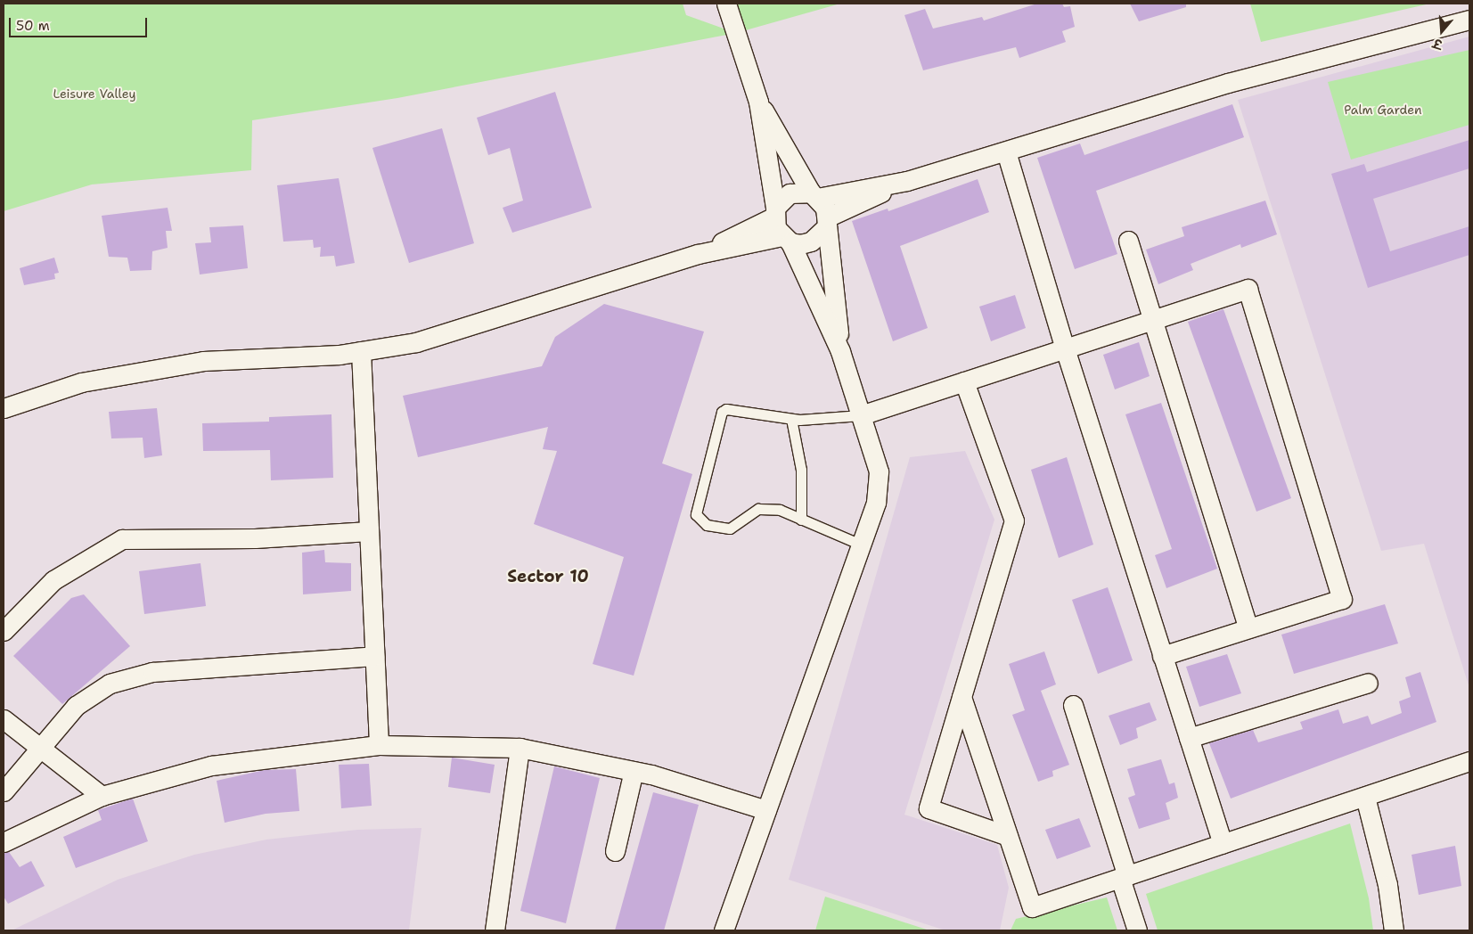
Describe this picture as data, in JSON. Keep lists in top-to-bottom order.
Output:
{
  "districts": ["Sector 10"],
  "parks": ["Leisure Valley", "Palm Garden"],
  "scale_bar": "50 m",
  "north": "bottom"
}
